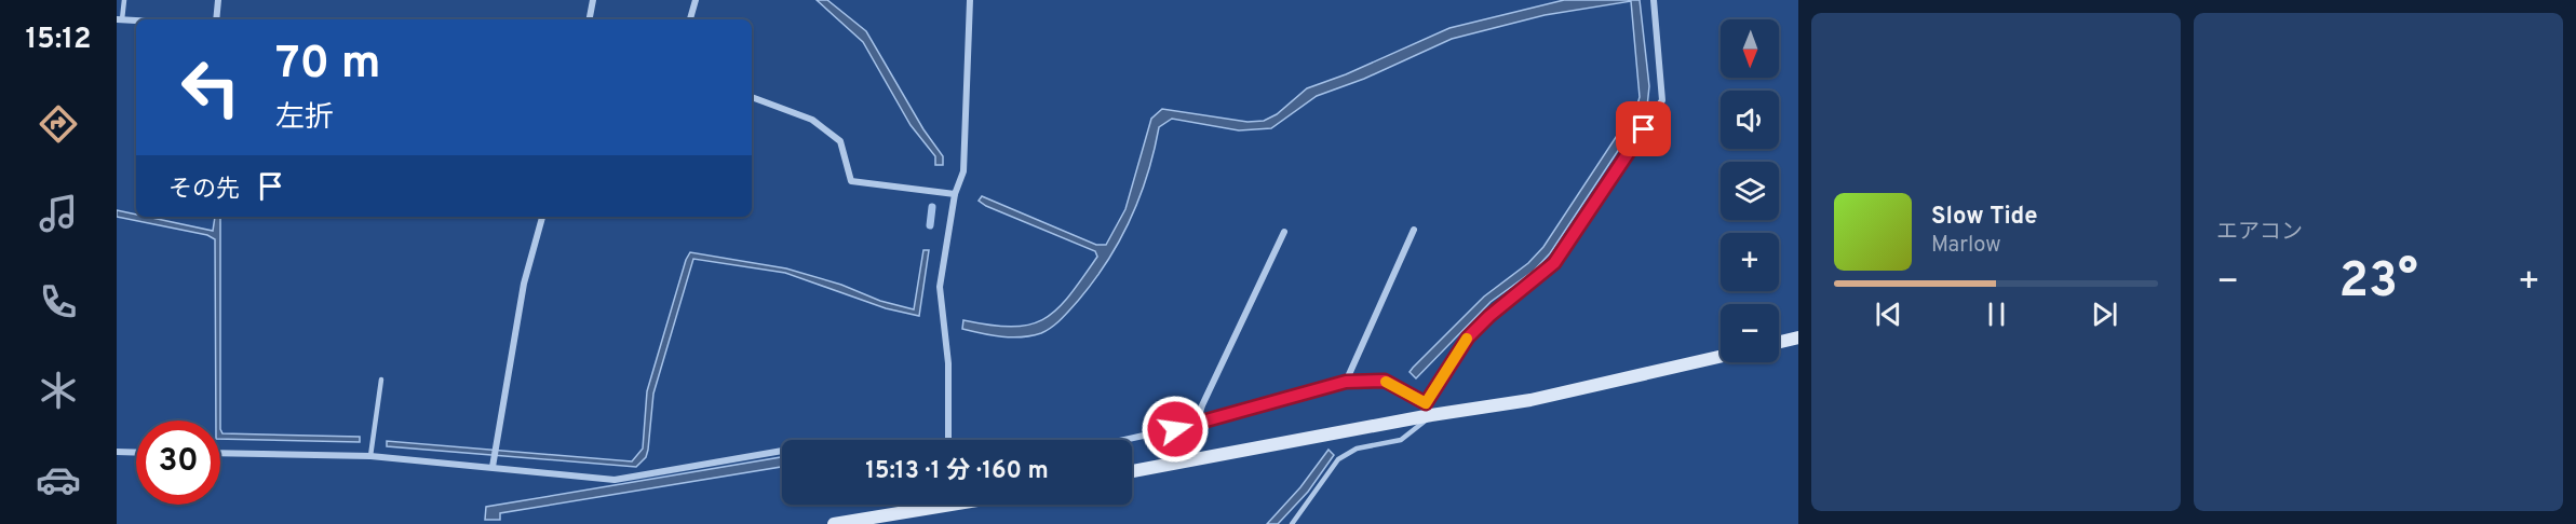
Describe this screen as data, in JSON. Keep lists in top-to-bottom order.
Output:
{
  "north": "bottom",
  "page": {
    "tabs": "15:12",
    "tile": "エアコン",
    "map_buttons": ["+", "−"],
    "turn": ["70 m", "左折"],
    "then": "その先",
    "song": ["Slow Tide", "Marlow"],
    "heat": ["−", "23°", "+"],
    "limit": "30",
    "trip": "15:13 · 1 分 · 160 m"
  }
}
